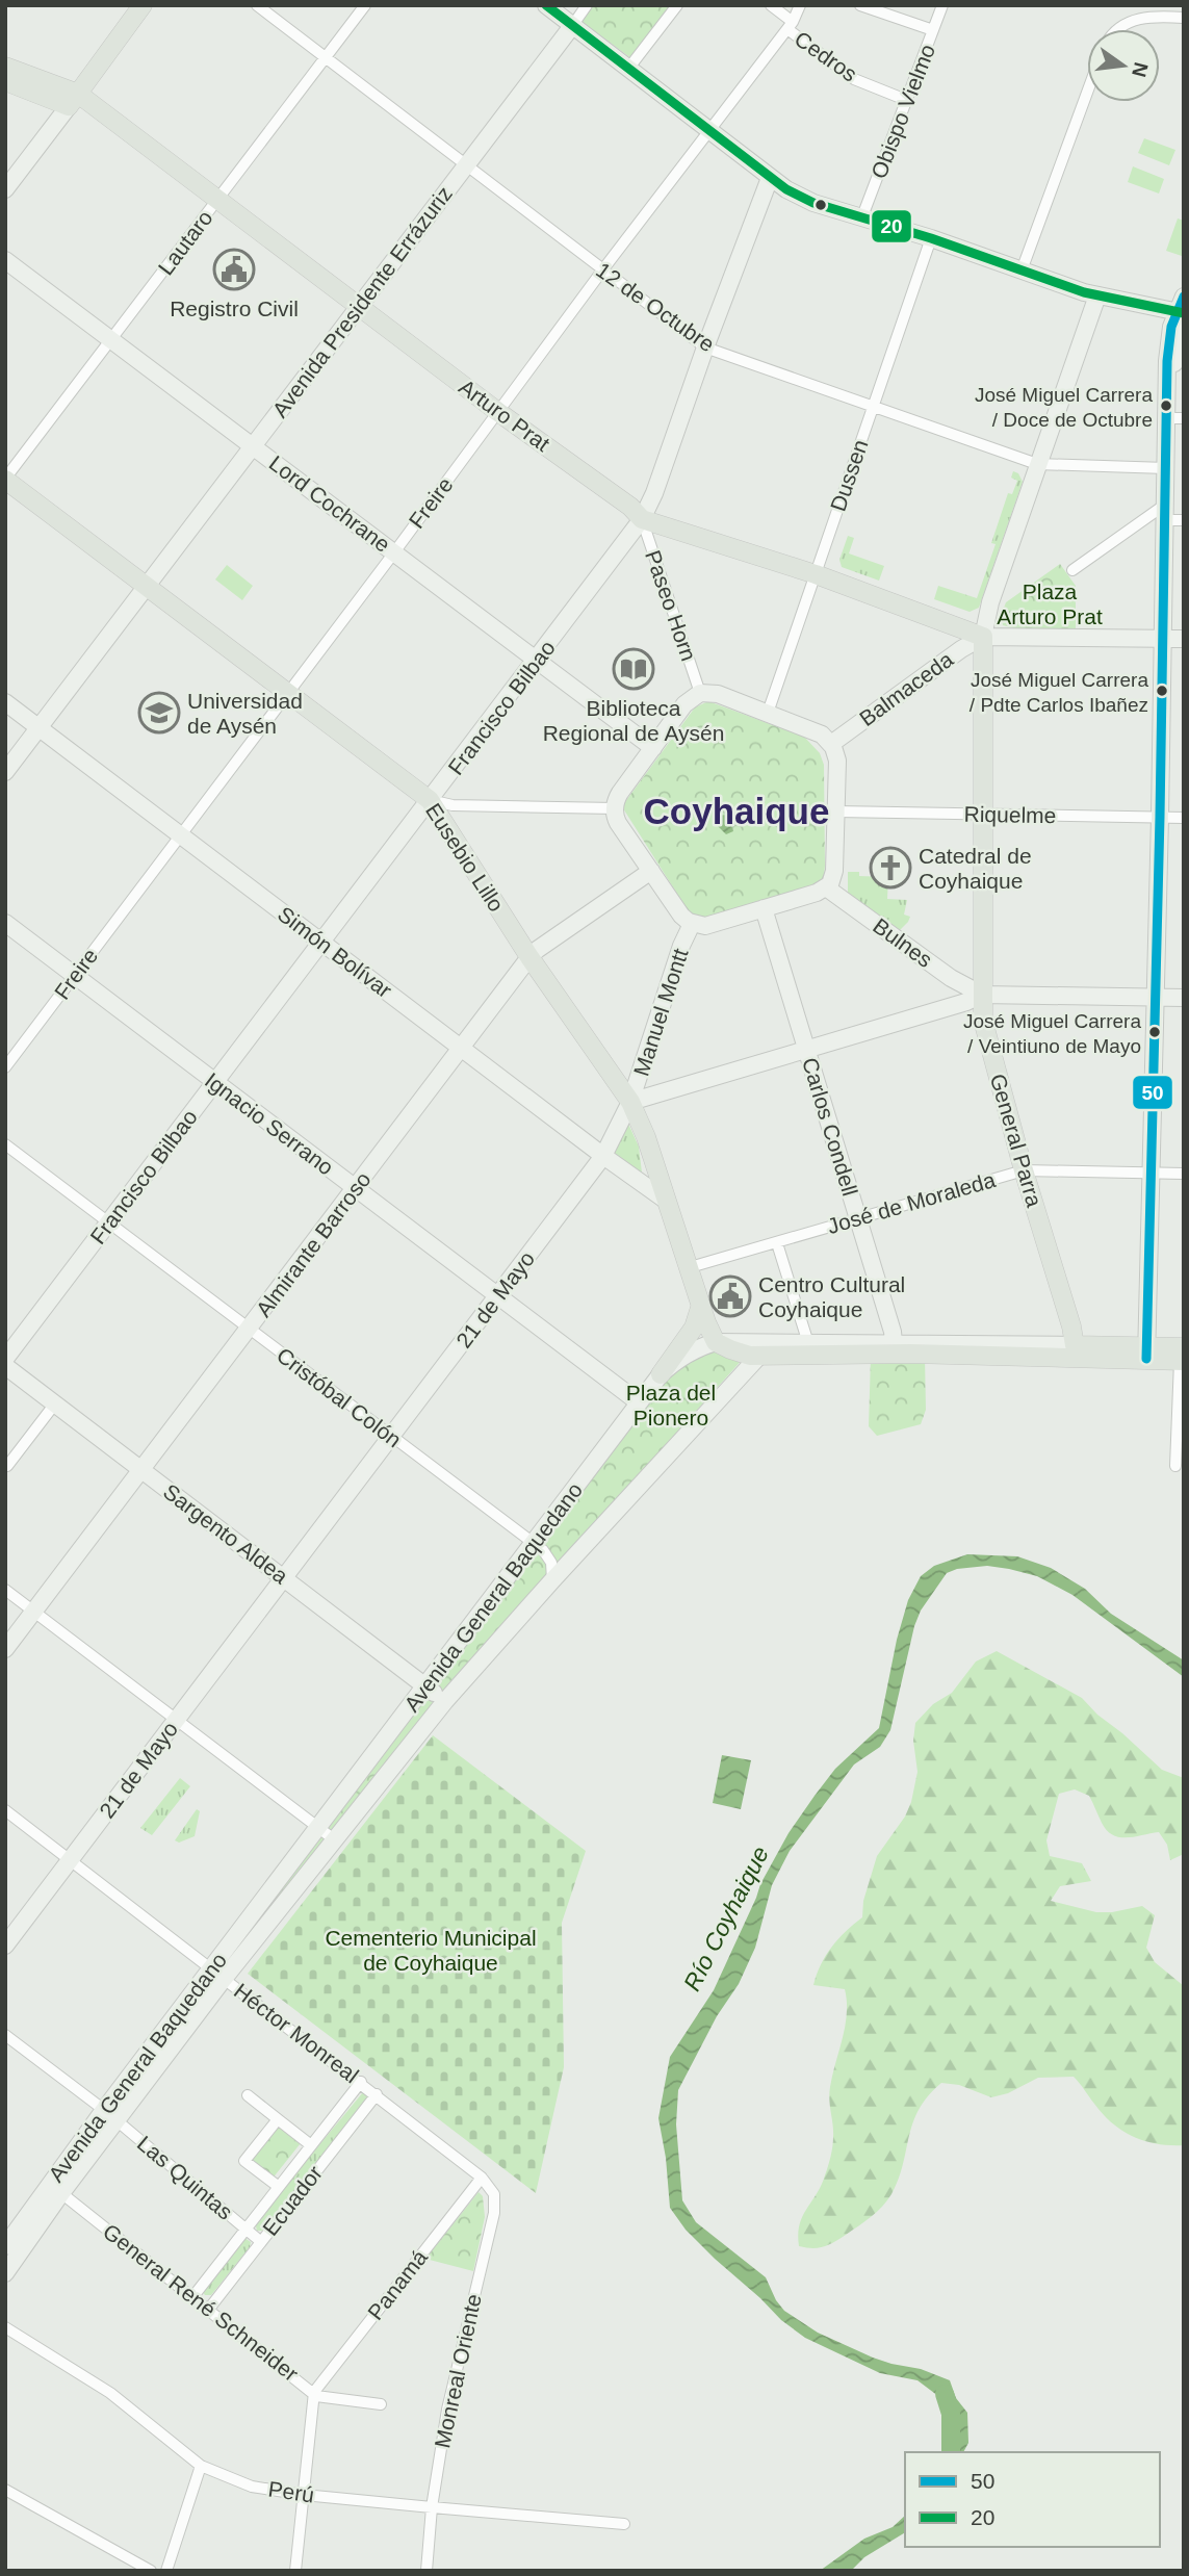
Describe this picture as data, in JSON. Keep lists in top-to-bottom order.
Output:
{
  "streets": {
    "main road": [
      "Arturo Prat",
      "Eusebio Lillo",
      "General Parra",
      "Avenida General Baquedano"
    ],
    "street": [
      "Cedros",
      "Obispo Vielmo",
      "Lautaro",
      "Avenida Presidente Errázuriz",
      "12 de Octubre",
      "Dussen",
      "Freire",
      "Lord Cochrane",
      "Paseo Horn",
      "Balmaceda",
      "Francisco Bilbao",
      "Riquelme",
      "Bulnes",
      "Simón Bolívar",
      "Manuel Montt",
      "Ignacio Serrano",
      "Carlos Condell",
      "José de Moraleda",
      "Almirante Barroso",
      "21 de Mayo",
      "Cristóbal Colón",
      "Sargento Aldea",
      "Héctor Monreal",
      "Las Quintas",
      "Ecuador",
      "Panamá",
      "General René Schneider",
      "Monreal Oriente",
      "Perú"
    ]
  },
  "crossings": [
    ["Cedros", "Obispo Vielmo"],
    ["Cedros", "Freire"],
    ["Lautaro", "12 de Octubre"],
    ["Lautaro", "Arturo Prat"],
    ["Lautaro", "Lord Cochrane"],
    ["Lautaro", "Eusebio Lillo"],
    ["Avenida Presidente Errázuriz", "12 de Octubre"],
    ["Avenida Presidente Errázuriz", "Arturo Prat"],
    ["Avenida Presidente Errázuriz", "Lord Cochrane"],
    ["Avenida Presidente Errázuriz", "Eusebio Lillo"],
    ["Avenida Presidente Errázuriz", "Simón Bolívar"],
    ["12 de Octubre", "Dussen"],
    ["12 de Octubre", "Freire"],
    ["12 de Octubre", "Francisco Bilbao"],
    ["12 de Octubre", "General Parra"],
    ["Arturo Prat", "Dussen"],
    ["Arturo Prat", "Freire"],
    ["Arturo Prat", "Paseo Horn"],
    ["Arturo Prat", "Balmaceda"],
    ["Arturo Prat", "Francisco Bilbao"],
    ["Arturo Prat", "General Parra"],
    ["Dussen", "Lord Cochrane"],
    ["Dussen", "Paseo Horn"],
    ["Dussen", "Balmaceda"],
    ["Dussen", "Riquelme"],
    ["Dussen", "Bulnes"],
    ["Dussen", "Manuel Montt"],
    ["Dussen", "Carlos Condell"],
    ["Dussen", "Almirante Barroso"],
    ["Freire", "Lord Cochrane"],
    ["Freire", "Eusebio Lillo"],
    ["Freire", "Simón Bolívar"],
    ["Freire", "Ignacio Serrano"],
    ["Lord Cochrane", "Paseo Horn"],
    ["Lord Cochrane", "Balmaceda"],
    ["Lord Cochrane", "Francisco Bilbao"],
    ["Lord Cochrane", "Riquelme"],
    ["Lord Cochrane", "Bulnes"],
    ["Lord Cochrane", "Manuel Montt"],
    ["Lord Cochrane", "Carlos Condell"],
    ["Lord Cochrane", "Almirante Barroso"],
    ["Paseo Horn", "Balmaceda"],
    ["Paseo Horn", "Francisco Bilbao"],
    ["Paseo Horn", "Riquelme"],
    ["Paseo Horn", "Bulnes"],
    ["Paseo Horn", "Manuel Montt"],
    ["Paseo Horn", "Carlos Condell"],
    ["Paseo Horn", "Almirante Barroso"],
    ["Balmaceda", "Riquelme"],
    ["Balmaceda", "Bulnes"],
    ["Balmaceda", "Manuel Montt"],
    ["Balmaceda", "Carlos Condell"],
    ["Balmaceda", "General Parra"],
    ["Balmaceda", "Almirante Barroso"],
    ["Francisco Bilbao", "Eusebio Lillo"],
    ["Francisco Bilbao", "Simón Bolívar"],
    ["Francisco Bilbao", "Ignacio Serrano"],
    ["Francisco Bilbao", "Cristóbal Colón"],
    ["Riquelme", "Bulnes"],
    ["Riquelme", "Manuel Montt"],
    ["Riquelme", "Carlos Condell"],
    ["Riquelme", "General Parra"],
    ["Riquelme", "Almirante Barroso"],
    ["Eusebio Lillo", "Simón Bolívar"],
    ["Eusebio Lillo", "Manuel Montt"],
    ["Eusebio Lillo", "José de Moraleda"],
    ["Eusebio Lillo", "Almirante Barroso"],
    ["Eusebio Lillo", "21 de Mayo"],
    ["Eusebio Lillo", "Avenida General Baquedano"],
    ["Bulnes", "Manuel Montt"],
    ["Bulnes", "Carlos Condell"],
    ["Bulnes", "General Parra"],
    ["Bulnes", "Almirante Barroso"],
    ["Simón Bolívar", "Almirante Barroso"],
    ["Simón Bolívar", "21 de Mayo"],
    ["Manuel Montt", "Carlos Condell"],
    ["Manuel Montt", "Almirante Barroso"],
    ["Manuel Montt", "21 de Mayo"],
    ["Ignacio Serrano", "Almirante Barroso"],
    ["Ignacio Serrano", "21 de Mayo"],
    ["Ignacio Serrano", "Avenida General Baquedano"],
    ["Carlos Condell", "José de Moraleda"],
    ["Carlos Condell", "Almirante Barroso"],
    ["Carlos Condell", "Avenida General Baquedano"],
    ["General Parra", "José de Moraleda"],
    ["General Parra", "Avenida General Baquedano"],
    ["Almirante Barroso", "Cristóbal Colón"],
    ["Almirante Barroso", "Sargento Aldea"],
    ["21 de Mayo", "Cristóbal Colón"],
    ["21 de Mayo", "Sargento Aldea"],
    ["21 de Mayo", "Héctor Monreal"],
    ["Cristóbal Colón", "Avenida General Baquedano"],
    ["Sargento Aldea", "Avenida General Baquedano"],
    ["Avenida General Baquedano", "Héctor Monreal"],
    ["Avenida General Baquedano", "Las Quintas"],
    ["Avenida General Baquedano", "General René Schneider"],
    ["Héctor Monreal", "Ecuador"],
    ["Héctor Monreal", "Panamá"],
    ["Héctor Monreal", "Monreal Oriente"],
    ["Las Quintas", "Ecuador"],
    ["Ecuador", "General René Schneider"],
    ["Panamá", "General René Schneider"],
    ["Panamá", "Monreal Oriente"],
    ["General René Schneider", "Perú"],
    ["Monreal Oriente", "Perú"]
  ],
  "districts": ["Coyhaique"],
  "water": ["Río Coyhaique"],
  "parks": ["Plaza Arturo Prat", "Plaza del Pionero", "Cementerio Municipal de Coyhaique"],
  "places": {
    "public building": ["Registro Civil", "Centro Cultural Coyhaique"],
    "other": ["José Miguel Carrera / Doce de Octubre", "José Miguel Carrera / Pdte Carlos Ibañez", "José Miguel Carrera / Veintiuno de Mayo"],
    "library": ["Biblioteca Regional de Aysén"],
    "school or university": ["Universidad de Aysén"],
    "church": ["Catedral de Coyhaique"]
  },
  "lines": ["transit line 20", "transit line 50"],
  "legend": ["50", "20"],
  "north": "right"
}
